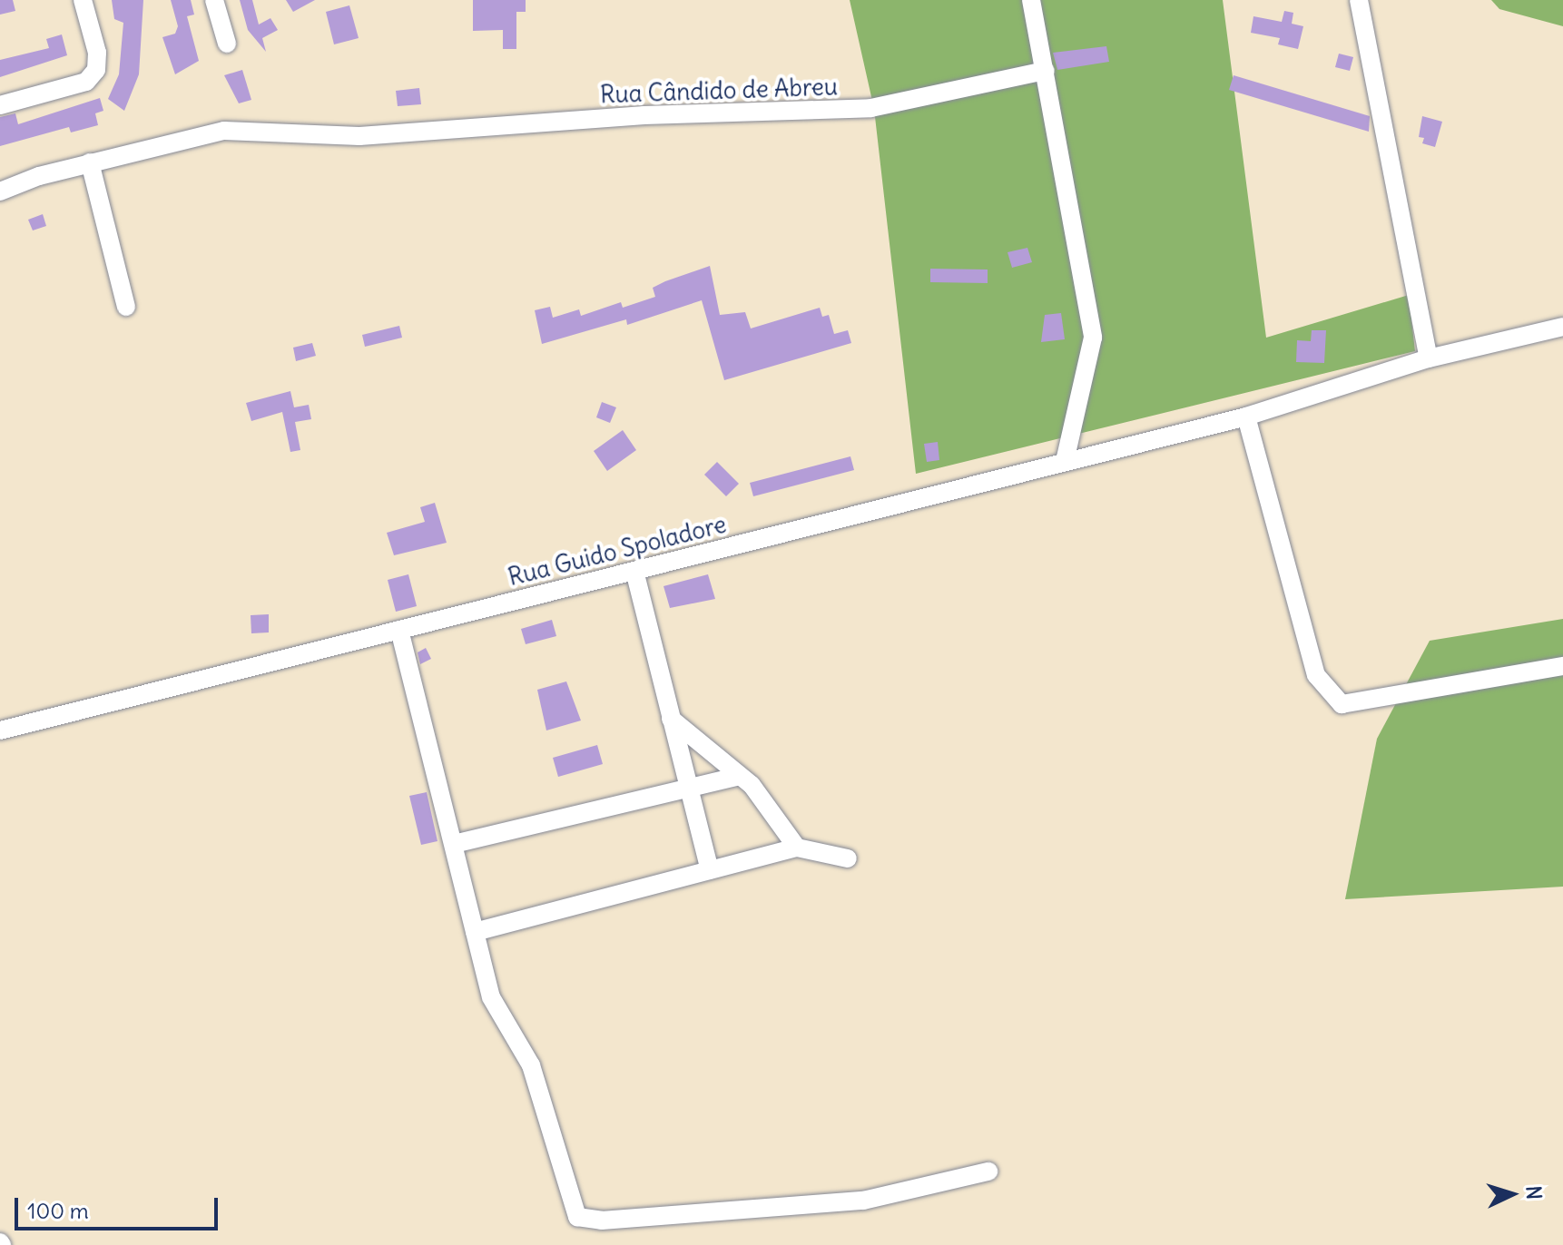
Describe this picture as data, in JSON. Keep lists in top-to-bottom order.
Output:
{
  "streets": {
    "street": ["Rua Cândido de Abreu", "Rua Guido Spoladore"]
  },
  "scale_bar": "100 m",
  "north": "right"
}
